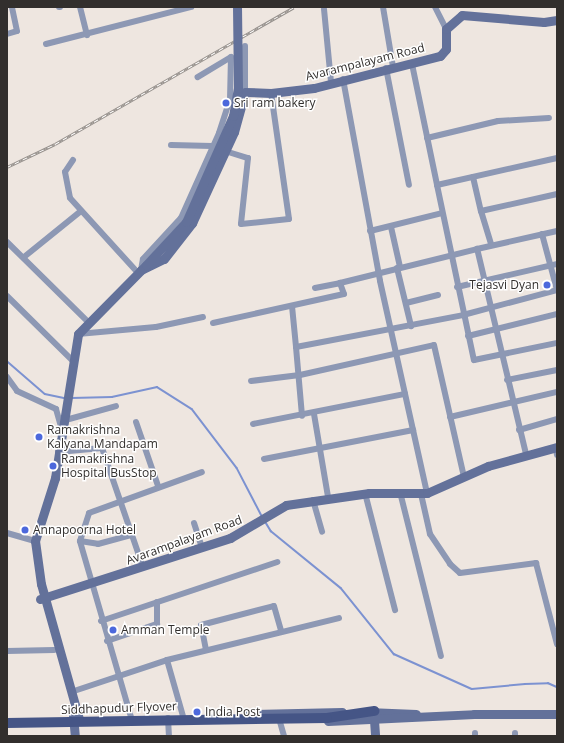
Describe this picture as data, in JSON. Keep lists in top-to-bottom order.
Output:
{
  "streets": {
    "main road": ["Siddhapudur Flyover"],
    "street": ["Avarampalayam Road"]
  },
  "places": [
    "Sri ram bakery",
    "Tejasvi Dyan",
    "Ramakrishna Kalyana Mandapam",
    "Ramakrishna Hospital BusStop",
    "Annapoorna Hotel",
    "Amman Temple",
    "India Post"
  ]
}
